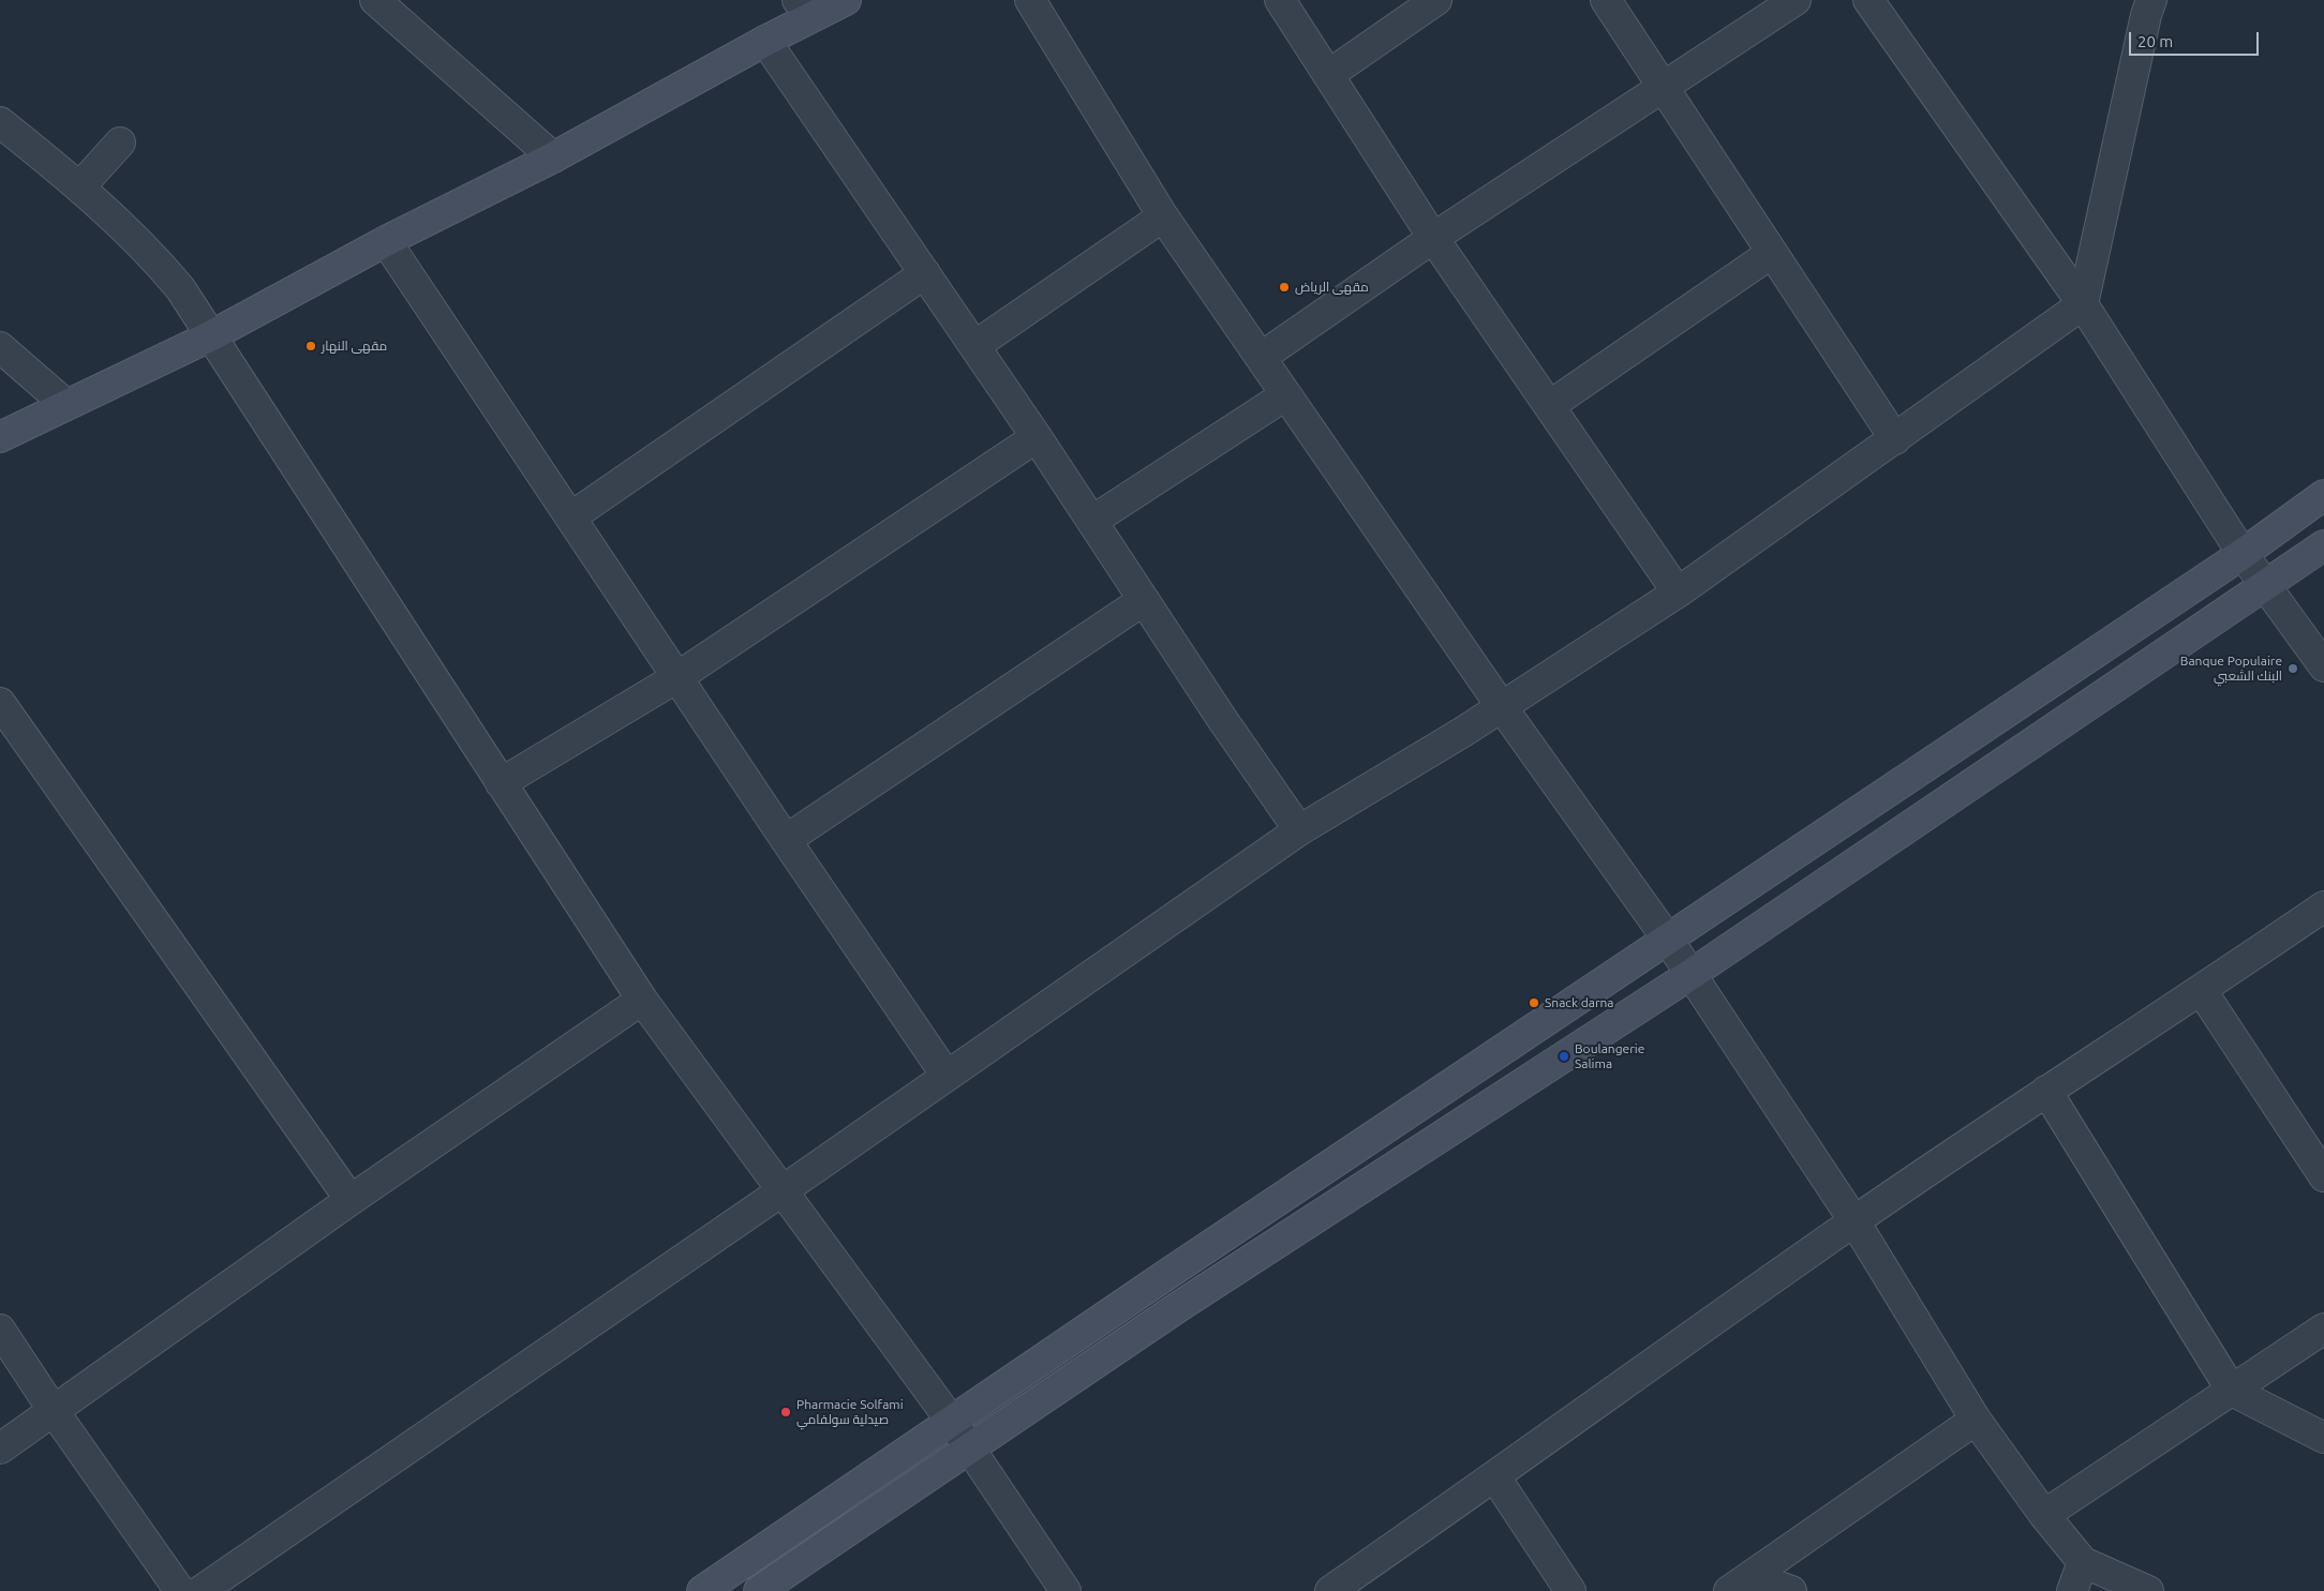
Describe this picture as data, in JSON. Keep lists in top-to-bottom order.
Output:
{
  "places": [
    "مقهى الرياض",
    "مقهى النهار",
    "Banque Populaire البنك الشعبي",
    "Snack darna",
    "Boulangerie Salima",
    "Pharmacie Solfami صيدلية سولفامي"
  ],
  "scale_bar": "20 m"
}
